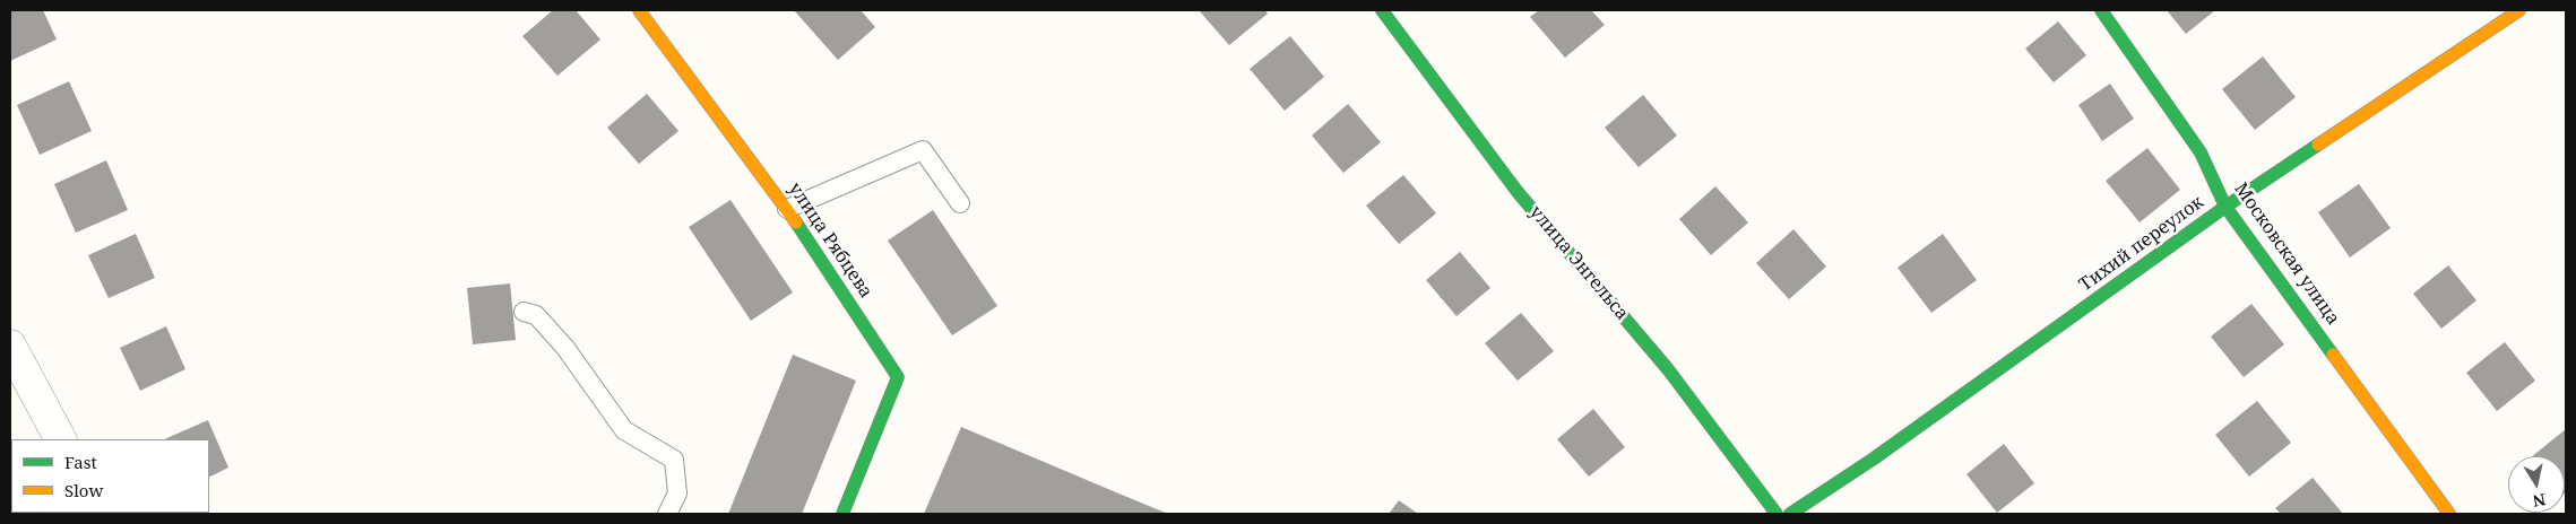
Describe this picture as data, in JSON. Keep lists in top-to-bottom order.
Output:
{
  "streets": {
    "street": [
      "улица Рябцева",
      "Тихий переулок",
      "Московская улица",
      "улица Энгельса"
    ]
  },
  "crossings": [
    ["Тихий переулок", "Московская улица"],
    ["Тихий переулок", "улица Энгельса"]
  ],
  "legend": ["Fast", "Slow"],
  "north": "bottom"
}
